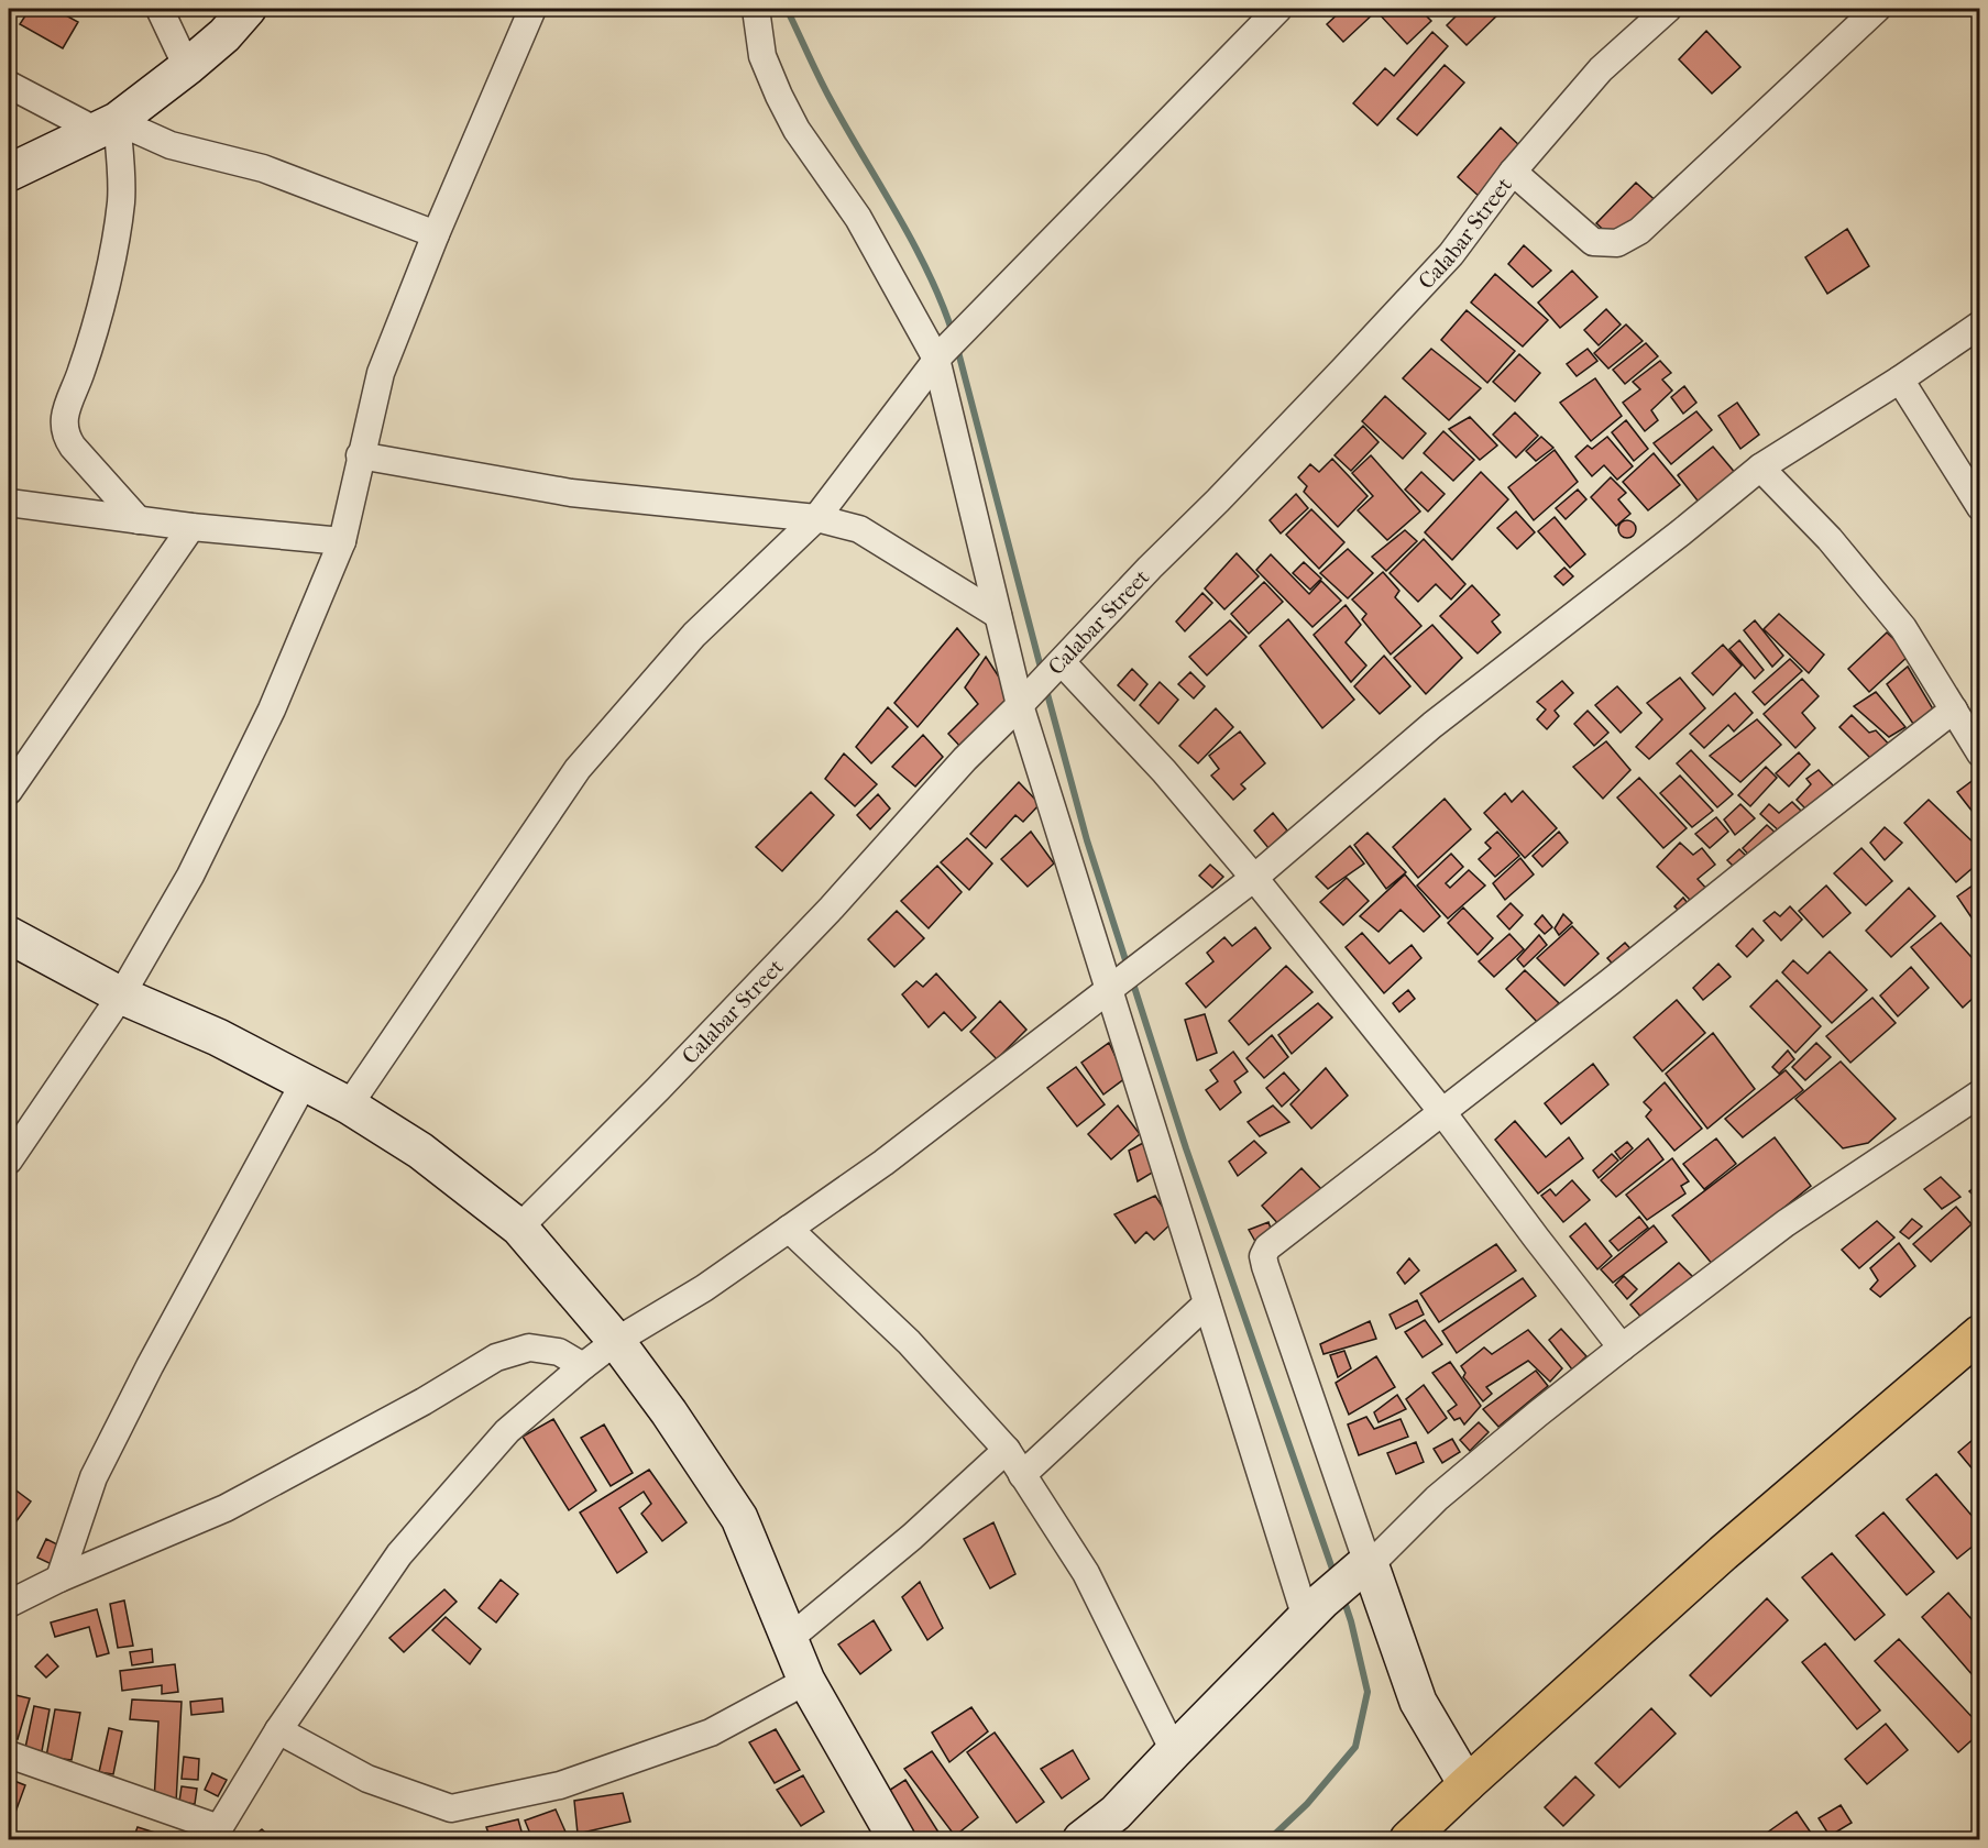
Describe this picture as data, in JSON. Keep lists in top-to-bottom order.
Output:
{
  "streets": {
    "street": ["Calabar Street"]
  }
}
